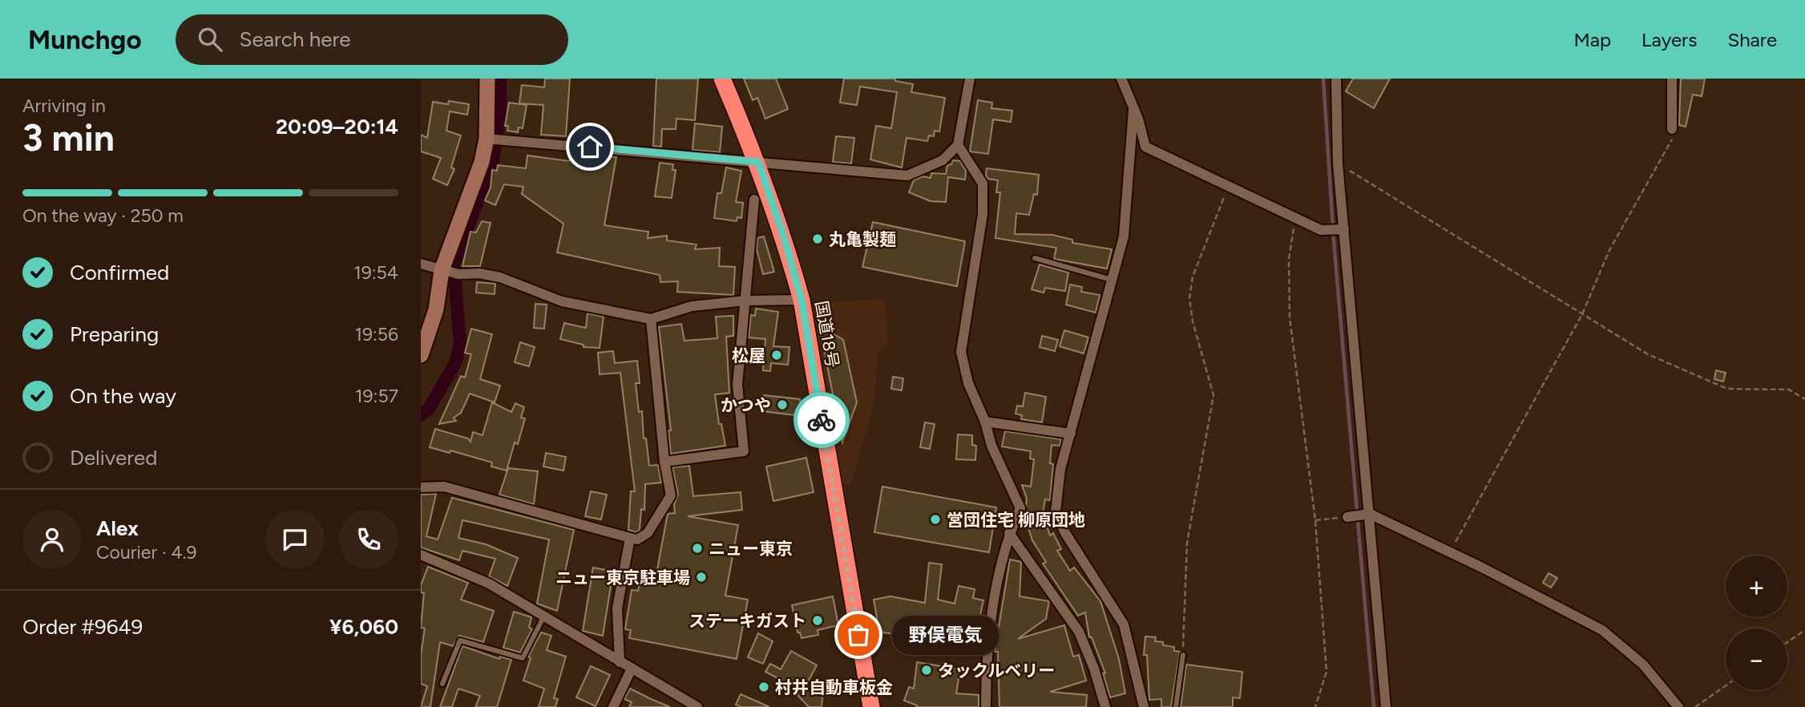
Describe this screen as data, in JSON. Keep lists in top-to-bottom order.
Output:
{
  "streets": {
    "highway": ["国道18号"]
  },
  "places": [
    "丸亀製麺",
    "松屋",
    "かつや",
    "営団住宅 柳原団地",
    "ニュー東京",
    "ニュー東京駐車場",
    "ステーキガスト",
    "野俣電気",
    "タックルベリー",
    "村井自動車板金"
  ],
  "page": {
    "header": "Munchgo",
    "search": "Search here",
    "nav": ["Map", "Layers", "Share"],
    "heading": ["3 min", "Arriving in", "20:09–20:14"],
    "panel": [
      "Alex",
      "Courier · 4.9",
      "Order #9649",
      "¥6,060"
    ],
    "bar": "On the way · 250 m",
    "list": [
      ["Confirmed", "19:54"],
      ["Preparing", "19:56"],
      ["On the way", "19:57"],
      "Delivered"
    ],
    "map_buttons": ["+", "−"],
    "bubble": "野俣電気"
  }
}
